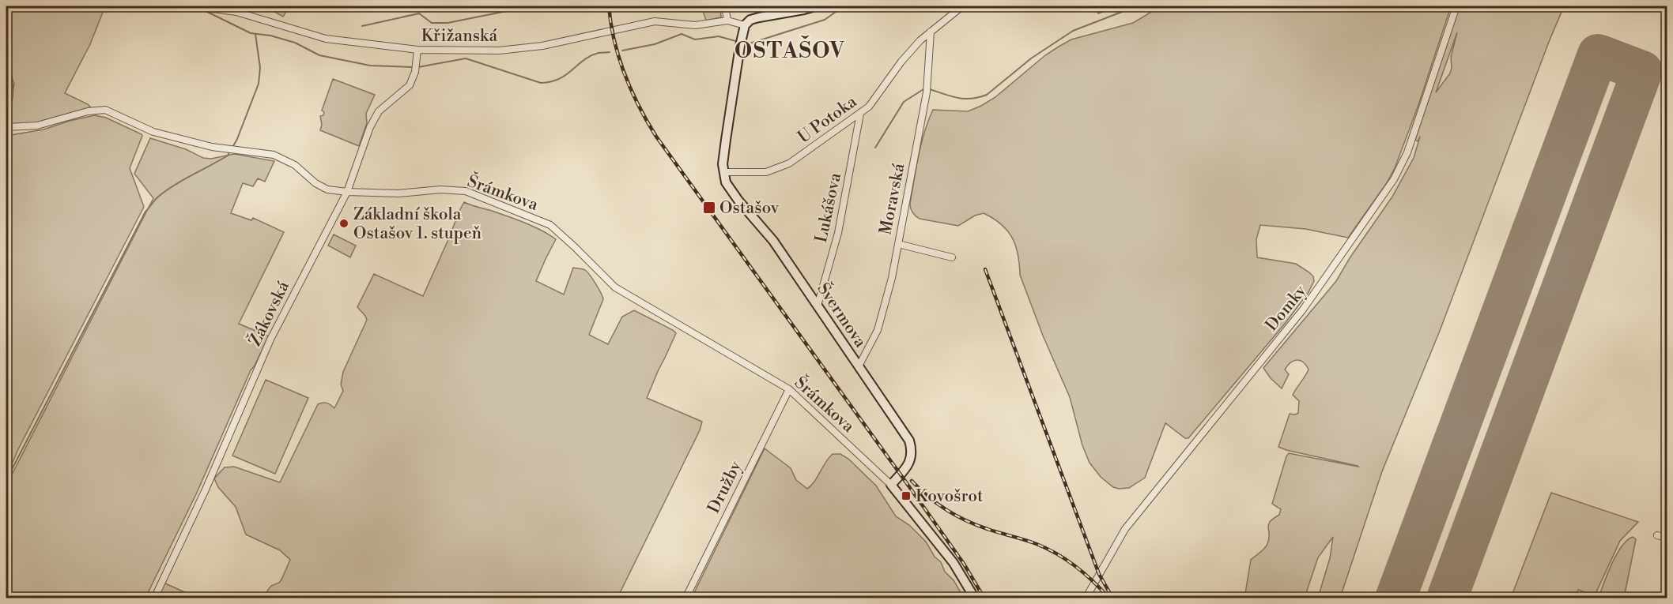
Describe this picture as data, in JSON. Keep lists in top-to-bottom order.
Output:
{
  "streets": {
    "street": [
      "Křižanská",
      "U Potoka",
      "Šrámkova",
      "Moravská",
      "Lukášova",
      "Domky",
      "Žákovská",
      "Švermova",
      "Družby"
    ]
  },
  "crossings": [
    ["Křižanská", "Žákovská"],
    ["Křižanská", "Švermova"],
    ["U Potoka", "Moravská"],
    ["U Potoka", "Lukášova"],
    ["U Potoka", "Švermova"],
    ["Šrámkova", "Žákovská"],
    ["Šrámkova", "Švermova"],
    ["Šrámkova", "Družby"],
    ["Moravská", "Švermova"],
    ["Lukášova", "Švermova"]
  ],
  "districts": ["OSTAŠOV"],
  "places": {
    "transit": ["Ostašov", "Kovošrot"],
    "other": ["Základní škola Ostašov 1. stupeň"]
  }
}
